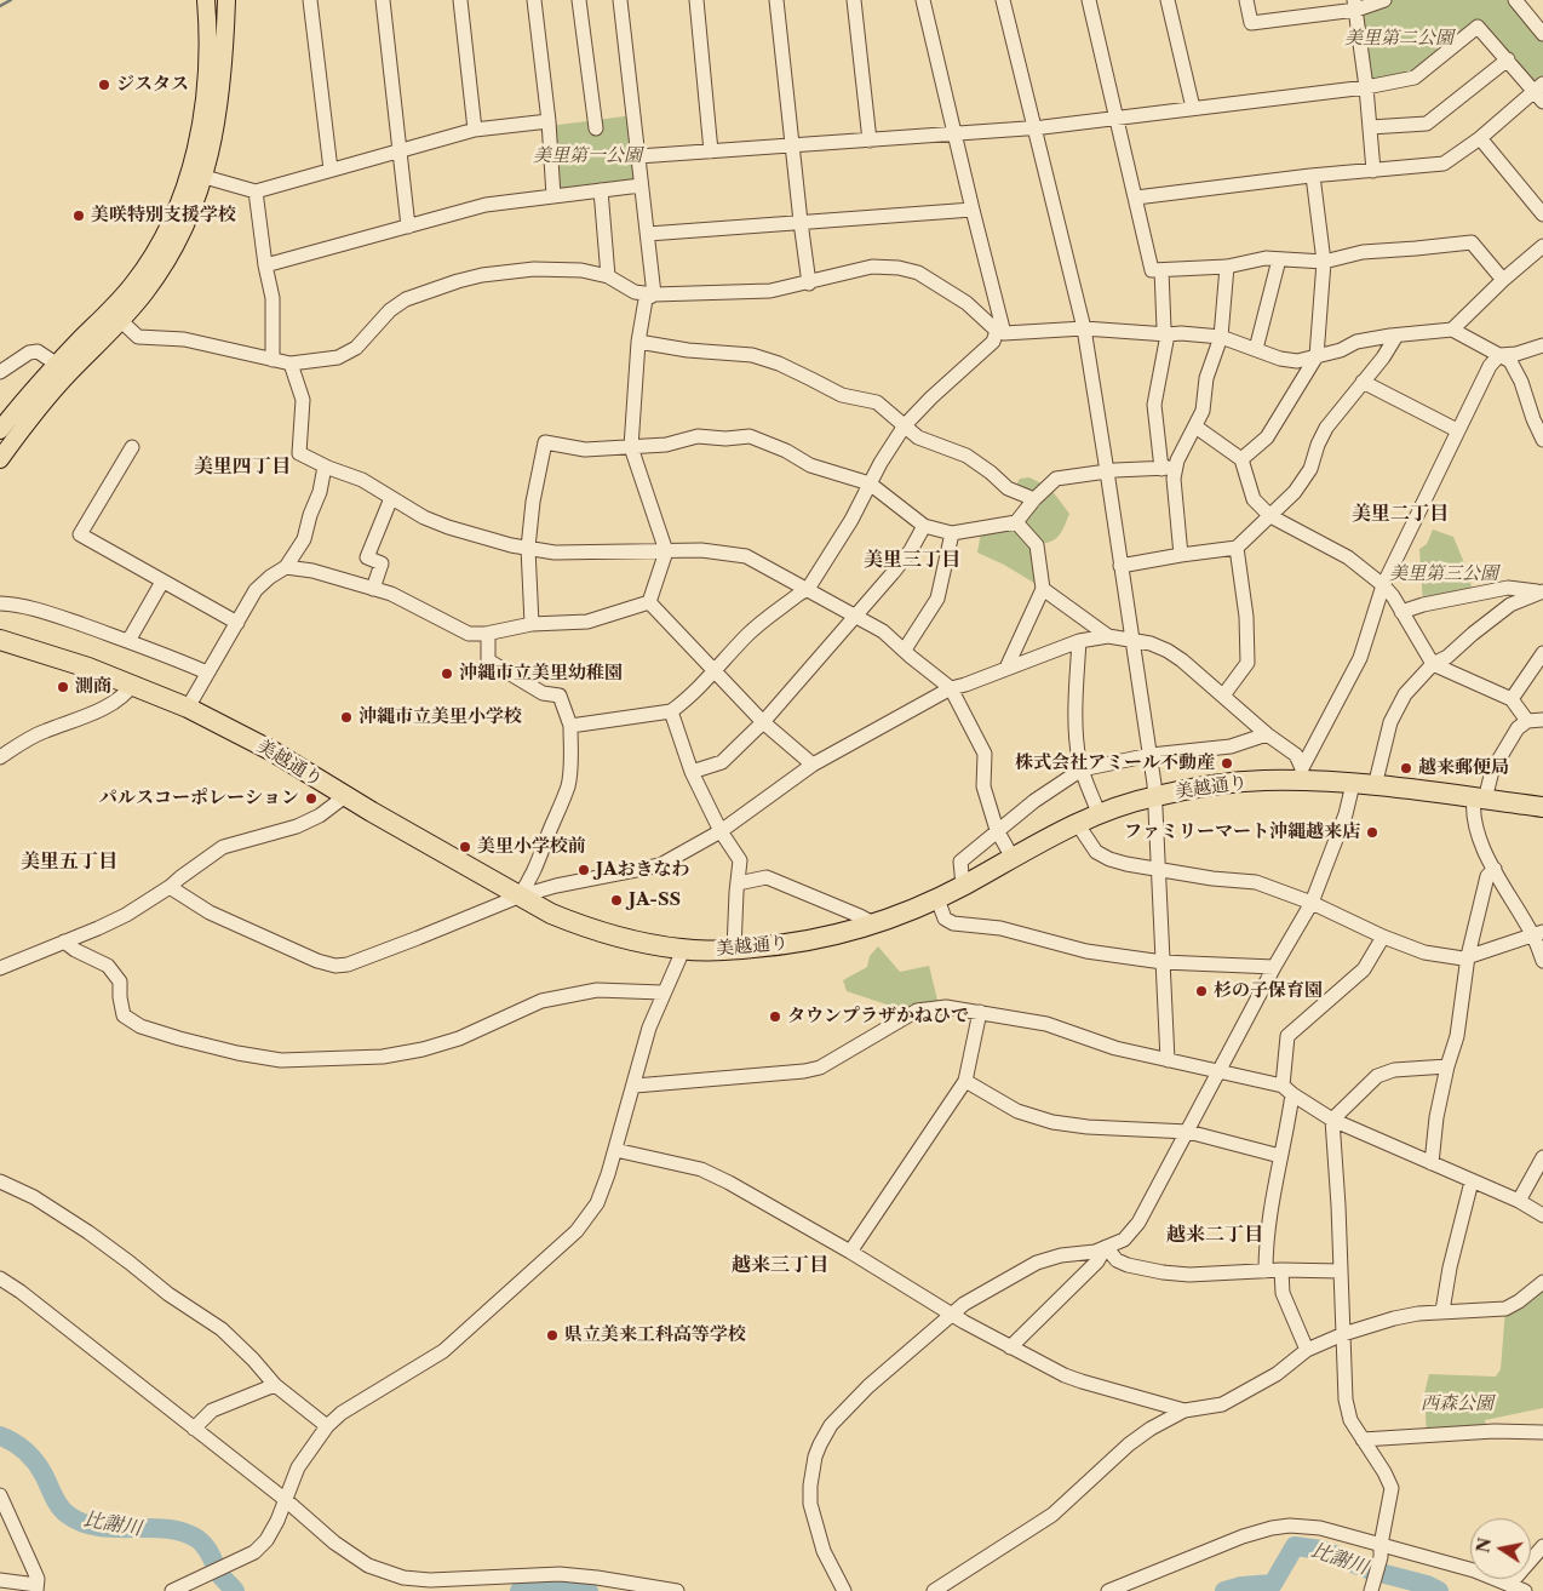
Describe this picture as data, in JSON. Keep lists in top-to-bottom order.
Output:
{
  "streets": {
    "highway": ["美越通り"]
  },
  "districts": [
    "美里四丁目",
    "美里二丁目",
    "美里三丁目",
    "美里五丁目",
    "越来二丁目",
    "越来三丁目"
  ],
  "water": ["比謝川"],
  "parks": [
    "美里第二公園",
    "美里第一公園",
    "美里第三公園",
    "西森公園"
  ],
  "places": [
    "ジスタス",
    "美咲特別支援学校",
    "沖縄市立美里幼稚園",
    "測商",
    "沖縄市立美里小学校",
    "株式会社アミール不動産",
    "越来郵便局",
    "パルスコーポレーション",
    "ファミリーマート沖縄越来店",
    "美里小学校前",
    "JAおきなわ",
    "JA-SS",
    "杉の子保育園",
    "タウンプラザかねひで",
    "県立美来工科高等学校"
  ],
  "north": "left"
}
